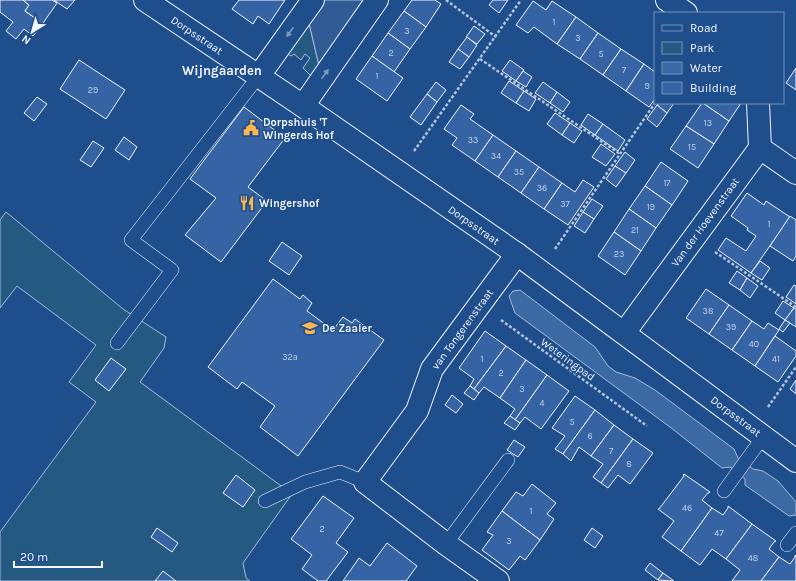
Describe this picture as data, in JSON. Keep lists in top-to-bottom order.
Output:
{
  "streets": {
    "street": ["Dorpsstraat", "Van der Hoevenstraat", "van Tongerenstraat"],
    "path": ["Weteringpad"]
  },
  "crossings": [
    ["Dorpsstraat", "Van der Hoevenstraat"],
    ["Dorpsstraat", "van Tongerenstraat"],
    ["van Tongerenstraat", "Weteringpad"]
  ],
  "districts": ["Wijngaarden"],
  "places": {
    "public building": ["Dorpshuis 'T Wingerds Hof"],
    "restaurant": ["Wingershof"],
    "school or university": ["De Zaaier"]
  },
  "house_numbers": [
    "1",
    "3",
    "3",
    "2",
    "5",
    "7",
    "1",
    "9",
    "29",
    "13",
    "33",
    "15",
    "34",
    "35",
    "17",
    "36",
    "37",
    "19",
    "1",
    "21",
    "23",
    "38",
    "39",
    "40",
    "32a",
    "1",
    "41",
    "2",
    "3",
    "4",
    "5",
    "6",
    "7",
    "8",
    "46",
    "1",
    "2",
    "47",
    "3",
    "48"
  ],
  "legend": [
    "Road",
    "Park",
    "Water",
    "Building"
  ],
  "scale_bar": "20 m",
  "north": "bottom left"
}
